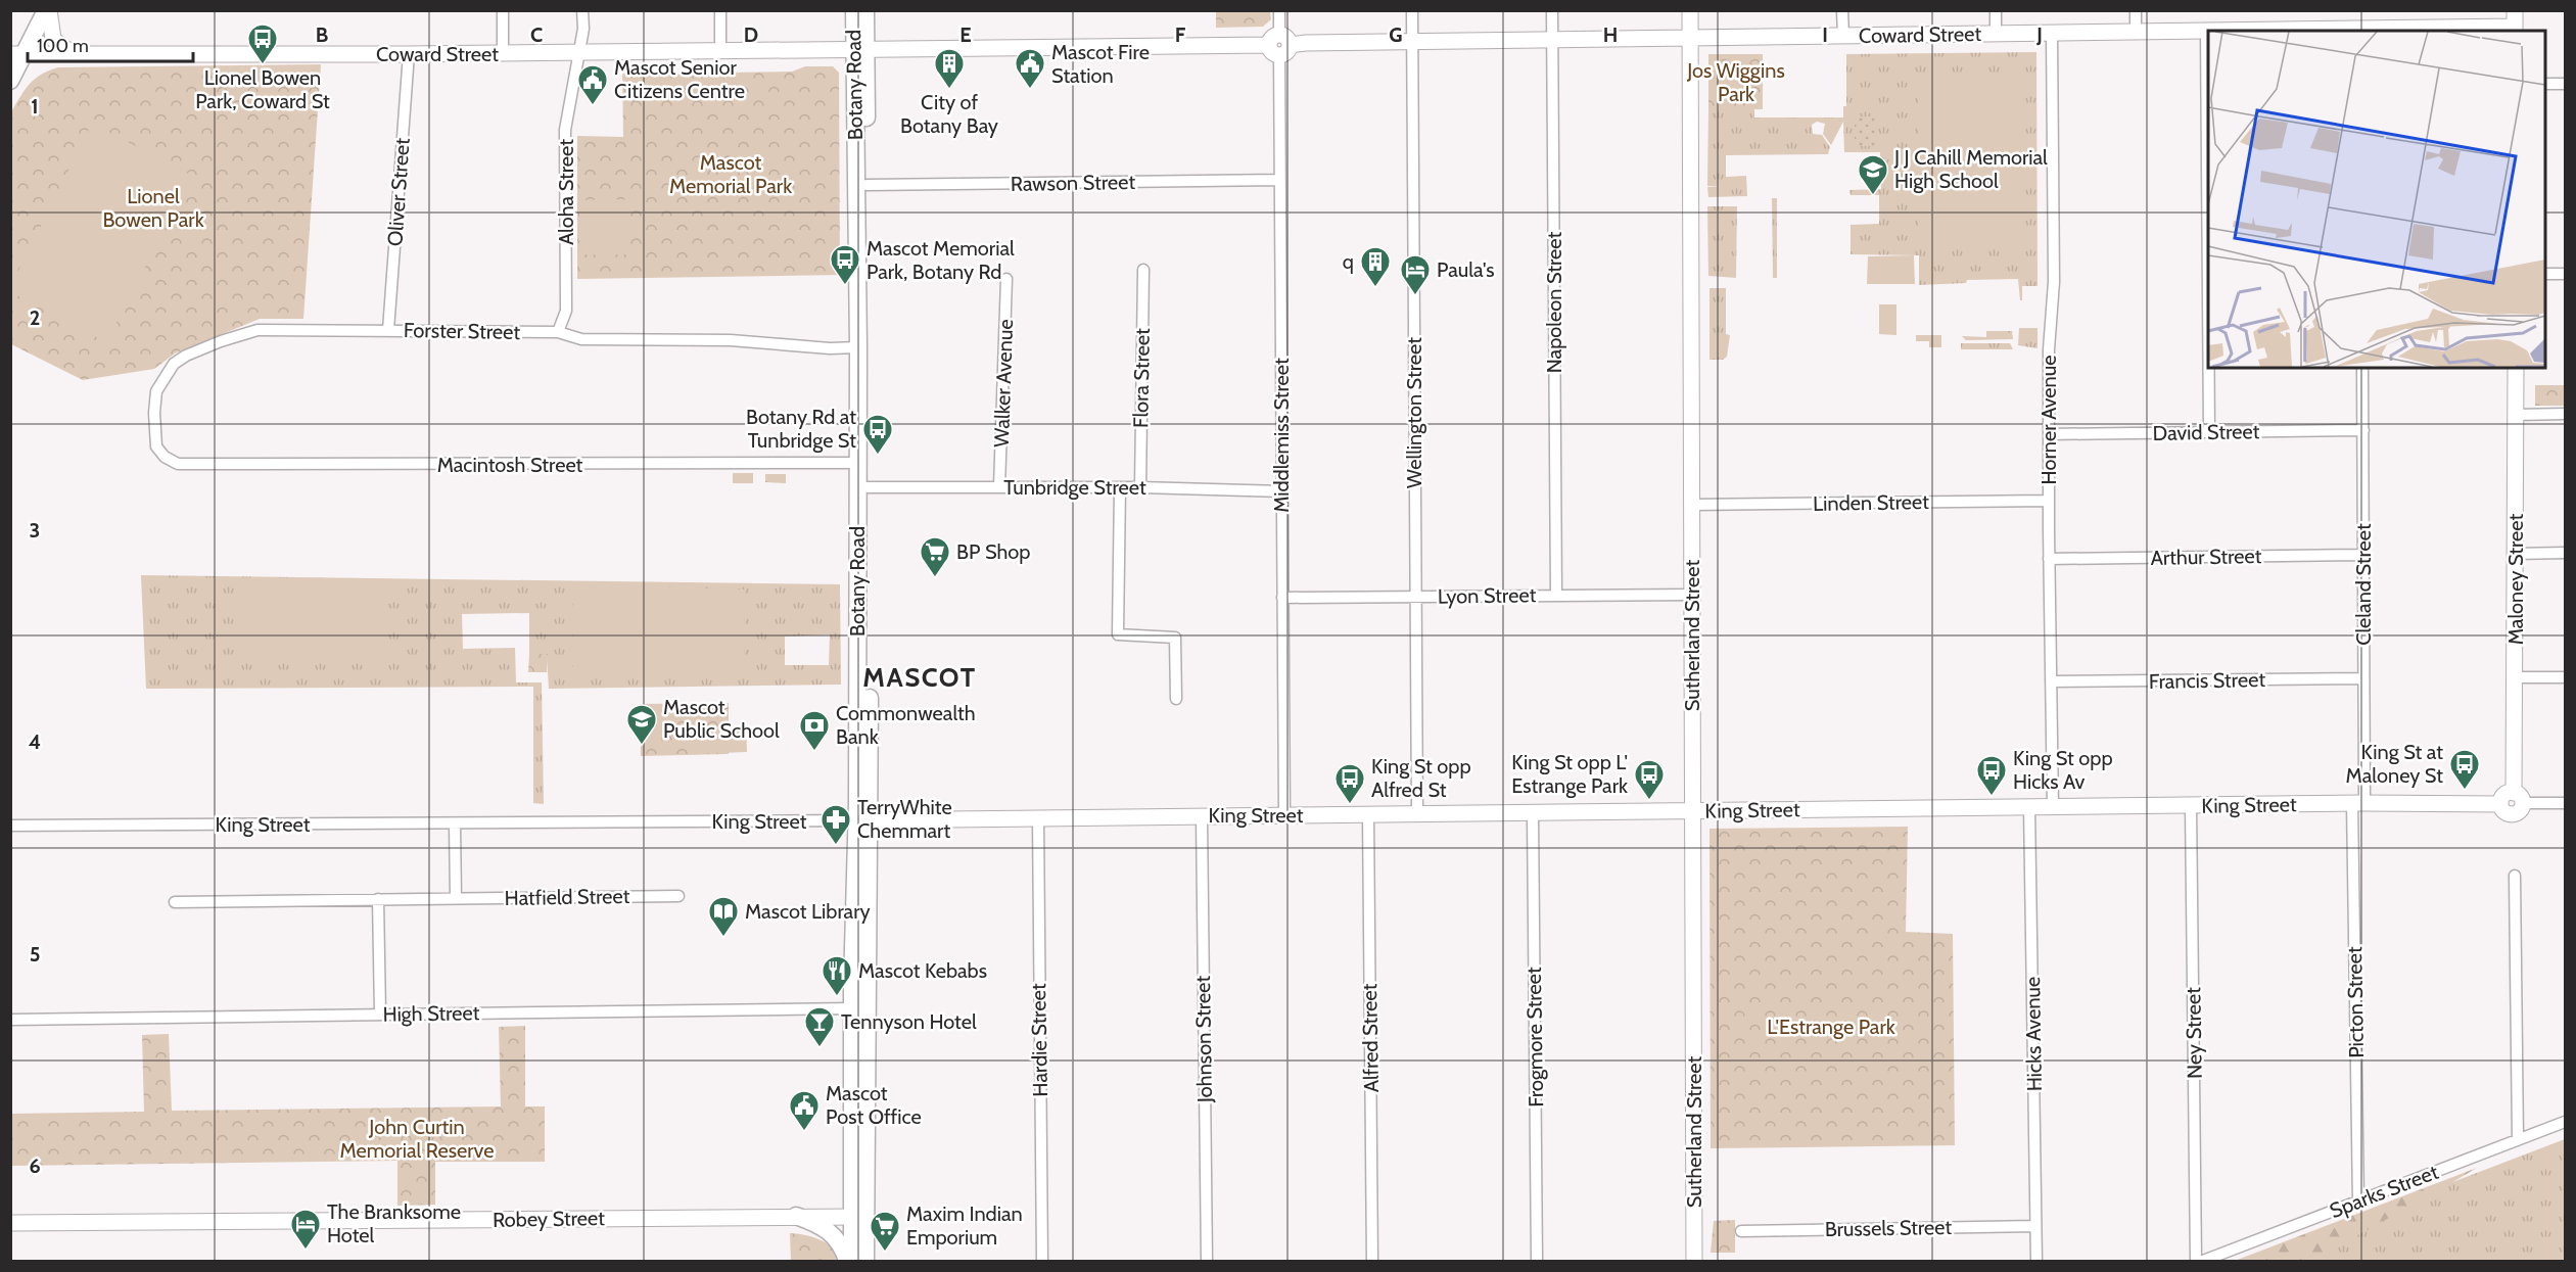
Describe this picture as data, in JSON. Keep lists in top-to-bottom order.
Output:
{
  "streets": {
    "main road": ["Botany Road"],
    "street": [
      "Coward Street",
      "Rawson Street",
      "Oliver Street",
      "Aloha Street",
      "Napoleon Street",
      "Forster Street",
      "Flora Street",
      "Walker Avenue",
      "Wellington Street",
      "Horner Avenue",
      "David Street",
      "Middlemiss Street",
      "Macintosh Street",
      "Tunbridge Street",
      "Linden Street",
      "Arthur Street",
      "Maloney Street",
      "Cleland Street",
      "Lyon Street",
      "Sutherland Street",
      "Francis Street",
      "King Street",
      "Hatfield Street",
      "Picton Street",
      "High Street",
      "Ney Street",
      "Hicks Avenue",
      "Frogmore Street",
      "Alfred Street",
      "Johnson Street",
      "Hardie Street",
      "Sparks Street",
      "Robey Street",
      "Brussels Street"
    ]
  },
  "crossings": [
    ["Coward Street", "Botany Road"],
    ["Coward Street", "Oliver Street"],
    ["Coward Street", "Aloha Street"],
    ["Coward Street", "Napoleon Street"],
    ["Coward Street", "Wellington Street"],
    ["Coward Street", "Horner Avenue"],
    ["Coward Street", "Middlemiss Street"],
    ["Coward Street", "Sutherland Street"],
    ["Botany Road", "Rawson Street"],
    ["Botany Road", "Forster Street"],
    ["Botany Road", "Macintosh Street"],
    ["Botany Road", "Tunbridge Street"],
    ["Botany Road", "King Street"],
    ["Botany Road", "High Street"],
    ["Botany Road", "Robey Street"],
    ["Rawson Street", "Middlemiss Street"],
    ["Oliver Street", "Forster Street"],
    ["Aloha Street", "Forster Street"],
    ["Napoleon Street", "Lyon Street"],
    ["Forster Street", "Macintosh Street"],
    ["Flora Street", "Tunbridge Street"],
    ["Walker Avenue", "Tunbridge Street"],
    ["Wellington Street", "Lyon Street"],
    ["Wellington Street", "King Street"],
    ["Horner Avenue", "David Street"],
    ["Horner Avenue", "Linden Street"],
    ["Horner Avenue", "Arthur Street"],
    ["Horner Avenue", "Francis Street"],
    ["Horner Avenue", "King Street"],
    ["David Street", "Cleland Street"],
    ["Middlemiss Street", "Tunbridge Street"],
    ["Middlemiss Street", "Lyon Street"],
    ["Middlemiss Street", "King Street"],
    ["Linden Street", "Sutherland Street"],
    ["Arthur Street", "Cleland Street"],
    ["Maloney Street", "King Street"],
    ["Cleland Street", "Francis Street"],
    ["Cleland Street", "King Street"],
    ["Cleland Street", "Picton Street"],
    ["Lyon Street", "Sutherland Street"],
    ["Sutherland Street", "King Street"],
    ["King Street", "Picton Street"],
    ["King Street", "Ney Street"],
    ["King Street", "Hicks Avenue"],
    ["King Street", "Frogmore Street"],
    ["King Street", "Alfred Street"],
    ["King Street", "Johnson Street"],
    ["King Street", "Hardie Street"],
    ["Picton Street", "Sparks Street"],
    ["Hicks Avenue", "Brussels Street"]
  ],
  "districts": ["MASCOT"],
  "parks": [
    "Jos Wiggins Park",
    "Mascot Memorial Park",
    "Lionel Bowen Park",
    "L'Estrange Park",
    "John Curtin Memorial Reserve"
  ],
  "places": {
    "bus stop": [
      "Lionel Bowen Park, Coward St",
      "Mascot Memorial Park, Botany Rd",
      "Botany Rd at Tunbridge St",
      "King St at Maloney St",
      "King St opp Hicks Av",
      "King St opp L' Estrange Park",
      "King St opp Alfred St"
    ],
    "building": ["City of Botany Bay", "q"],
    "public building": ["Mascot Fire Station", "Mascot Senior Citizens Centre", "Mascot Post Office"],
    "school or university": ["J J Cahill Memorial High School", "Mascot Public School"],
    "hotel": ["Paula's", "The Branksome Hotel"],
    "supermarket": ["BP Shop", "Maxim Indian Emporium"],
    "bank": ["Commonwealth Bank"],
    "pharmacy": ["TerryWhite Chemmart"],
    "library": ["Mascot Library"],
    "restaurant": ["Mascot Kebabs"],
    "bar": ["Tennyson Hotel"]
  },
  "scale_bar": "100 m",
  "grid": {
    "columns": [
      "B",
      "C",
      "D",
      "E",
      "F",
      "G",
      "H",
      "I",
      "J"
    ],
    "rows": [
      "1",
      "2",
      "3",
      "4",
      "5",
      "6"
    ]
  }
}
